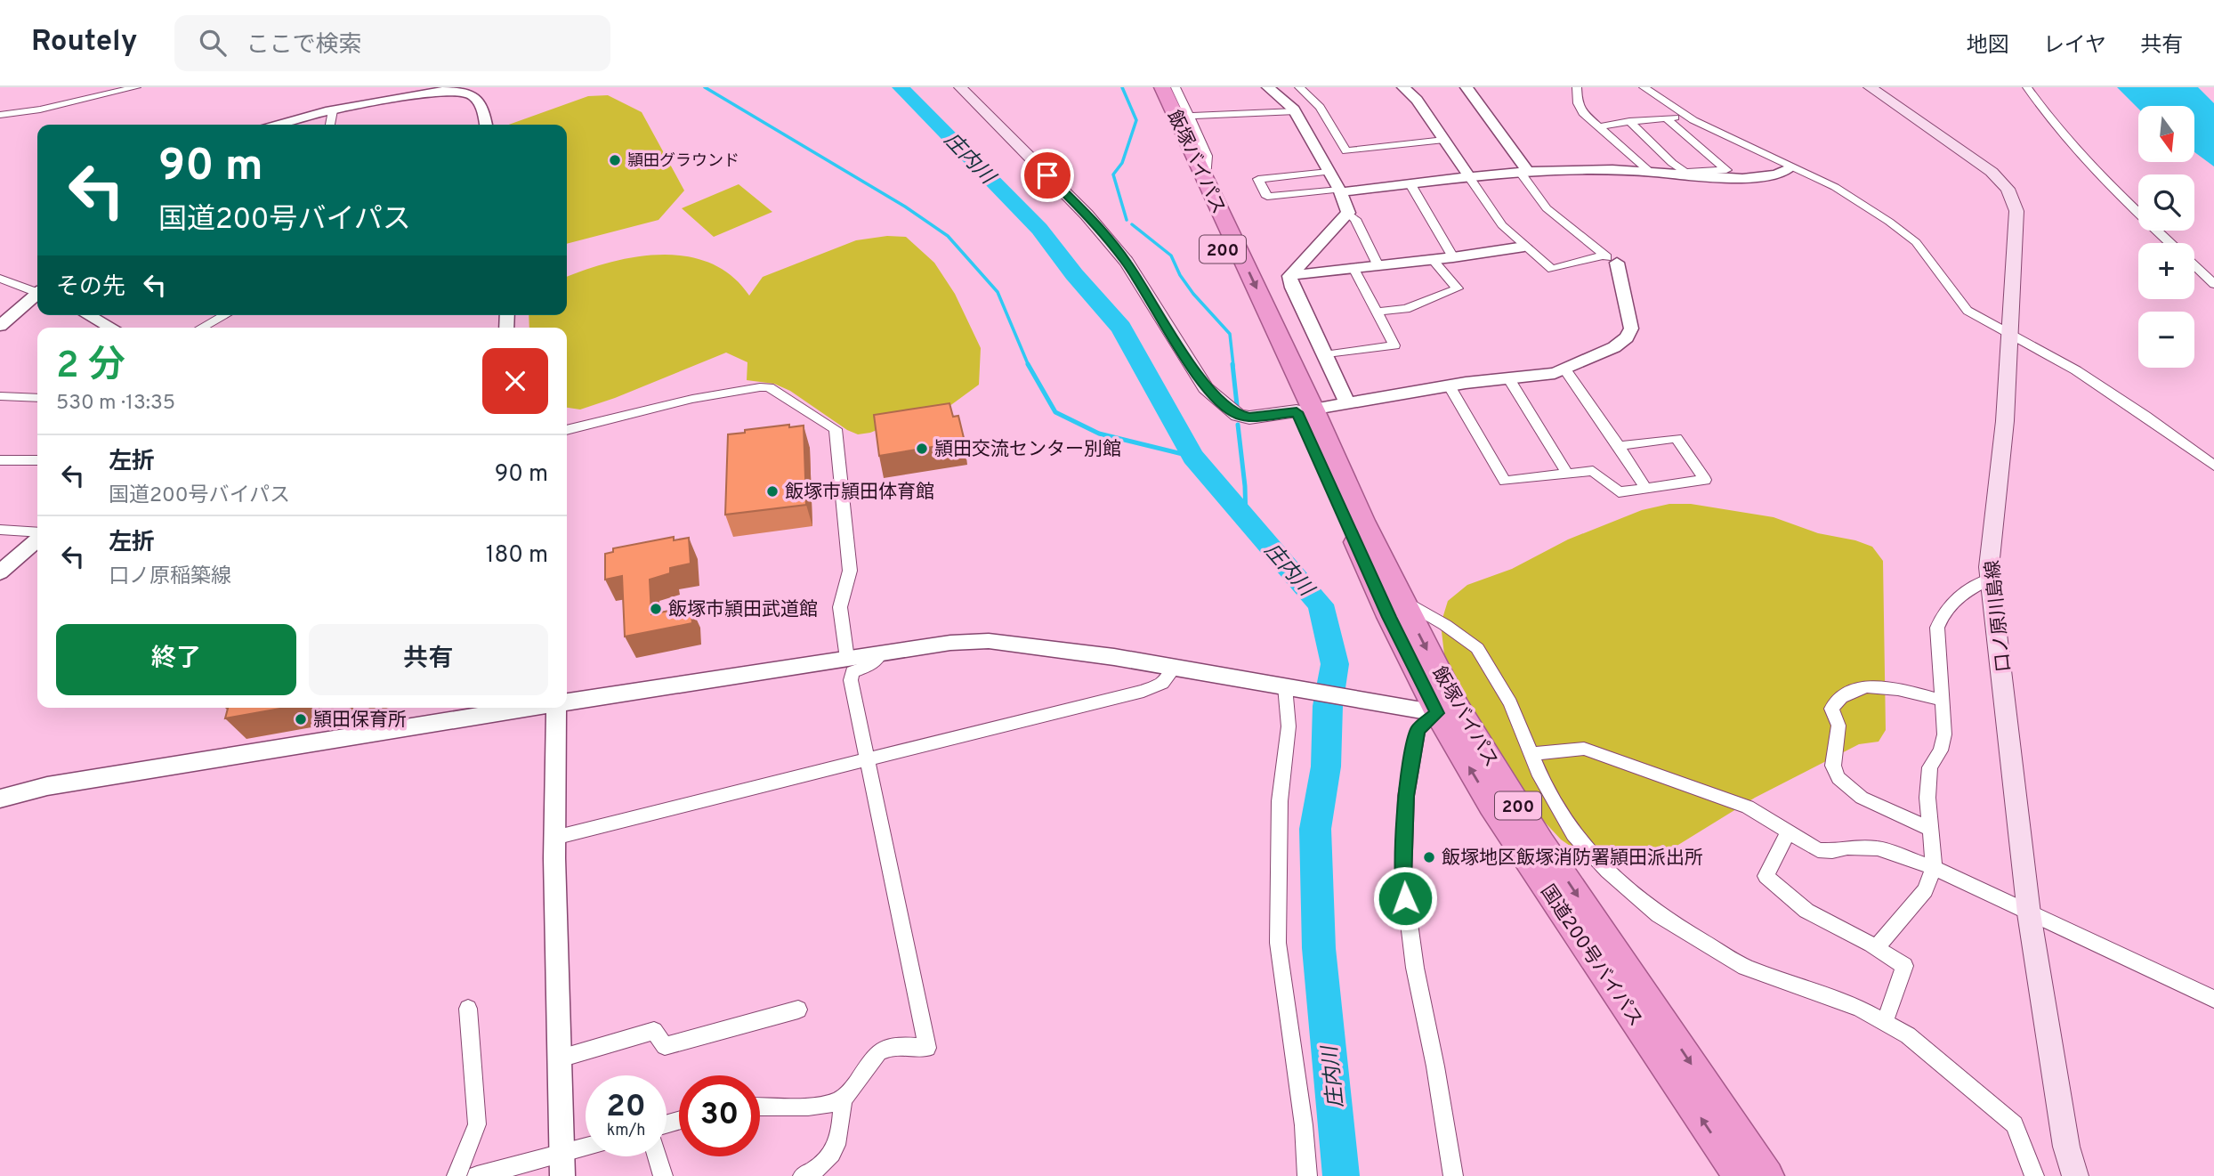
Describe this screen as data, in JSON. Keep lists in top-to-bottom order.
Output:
{
  "streets": {
    "highway": ["飯塚バイパス", "200", "国道200号バイパス"],
    "main road": ["口ノ原川島線"]
  },
  "crossings": [
    ["飯塚バイパス", "国道200号バイパス"]
  ],
  "one_way": ["飯塚バイパス", "国道200号バイパス"],
  "water": ["庄内川"],
  "places": [
    "頴田グラウンド",
    "頴田交流センター別館",
    "飯塚市頴田体育館",
    "飯塚市頴田武道館",
    "頴田保育所",
    "飯塚地区飯塚消防署頴田派出所"
  ],
  "north": "bottom",
  "page": {
    "header": "Routely",
    "search": "ここで検索",
    "nav": ["地図", "レイヤ", "共有"],
    "map_buttons": ["+", "−"],
    "turn": ["90 m", "国道200号バイパス"],
    "then": "その先",
    "heading": ["2 分", "530 m · 13:35"],
    "list": [
      {
        "name": "左折",
        "note": "国道200号バイパス",
        "value": "90 m"
      },
      {
        "name": "左折",
        "note": "口ノ原稲築線",
        "value": "180 m"
      }
    ],
    "buttons": ["終了", "共有"],
    "speed": "20 km/h",
    "limit": "30"
  }
}
